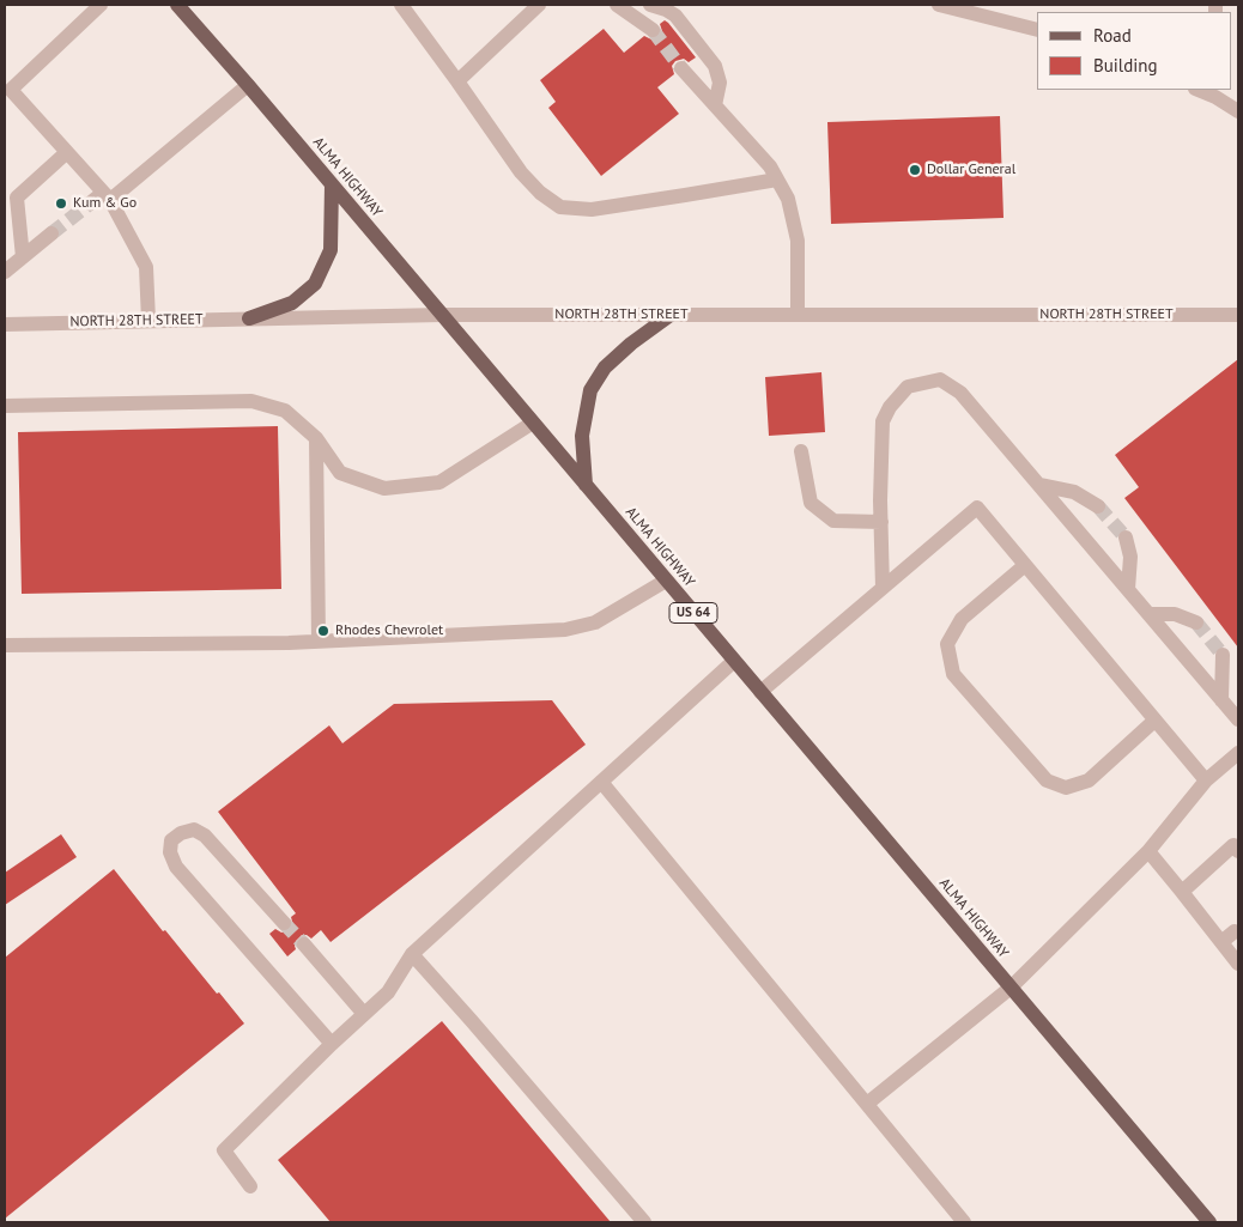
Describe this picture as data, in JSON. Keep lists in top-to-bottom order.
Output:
{
  "streets": {
    "main road": ["ALMA HIGHWAY", "US 64"],
    "street": ["NORTH 28TH STREET"]
  },
  "crossings": [
    ["ALMA HIGHWAY", "NORTH 28TH STREET"]
  ],
  "places": ["Dollar General", "Kum & Go", "Rhodes Chevrolet"],
  "legend": ["Road", "Building"]
}
